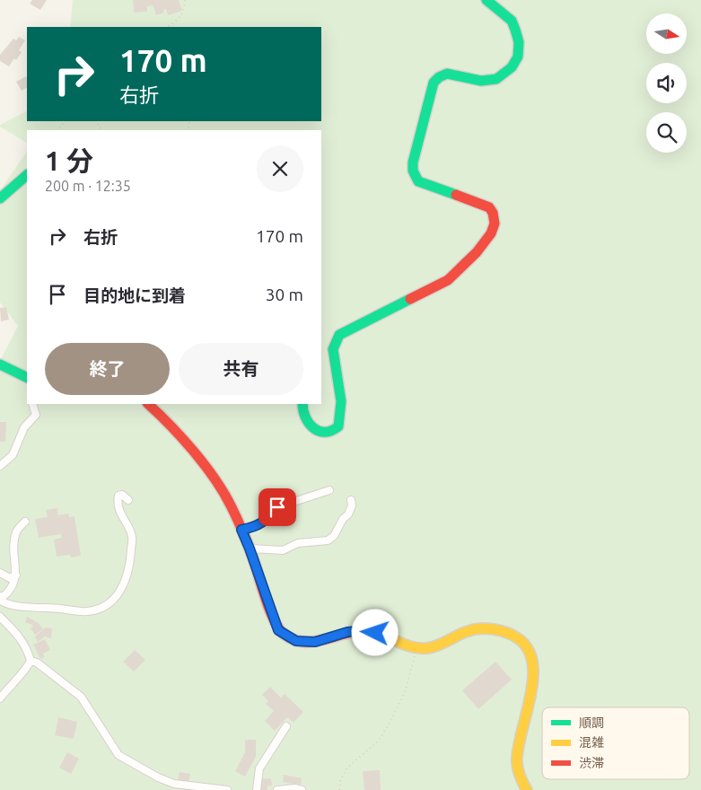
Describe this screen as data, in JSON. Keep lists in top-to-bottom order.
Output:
{
  "legend": ["順調", "混雑", "渋滞"],
  "north": "right",
  "page": {
    "turn": ["170 m", "右折"],
    "heading": ["1 分", "200 m · 12:35"],
    "list": [
      {
        "name": "右折",
        "value": "170 m"
      },
      {
        "name": "目的地に到着",
        "value": "30 m"
      }
    ],
    "buttons": ["終了", "共有"]
  }
}
